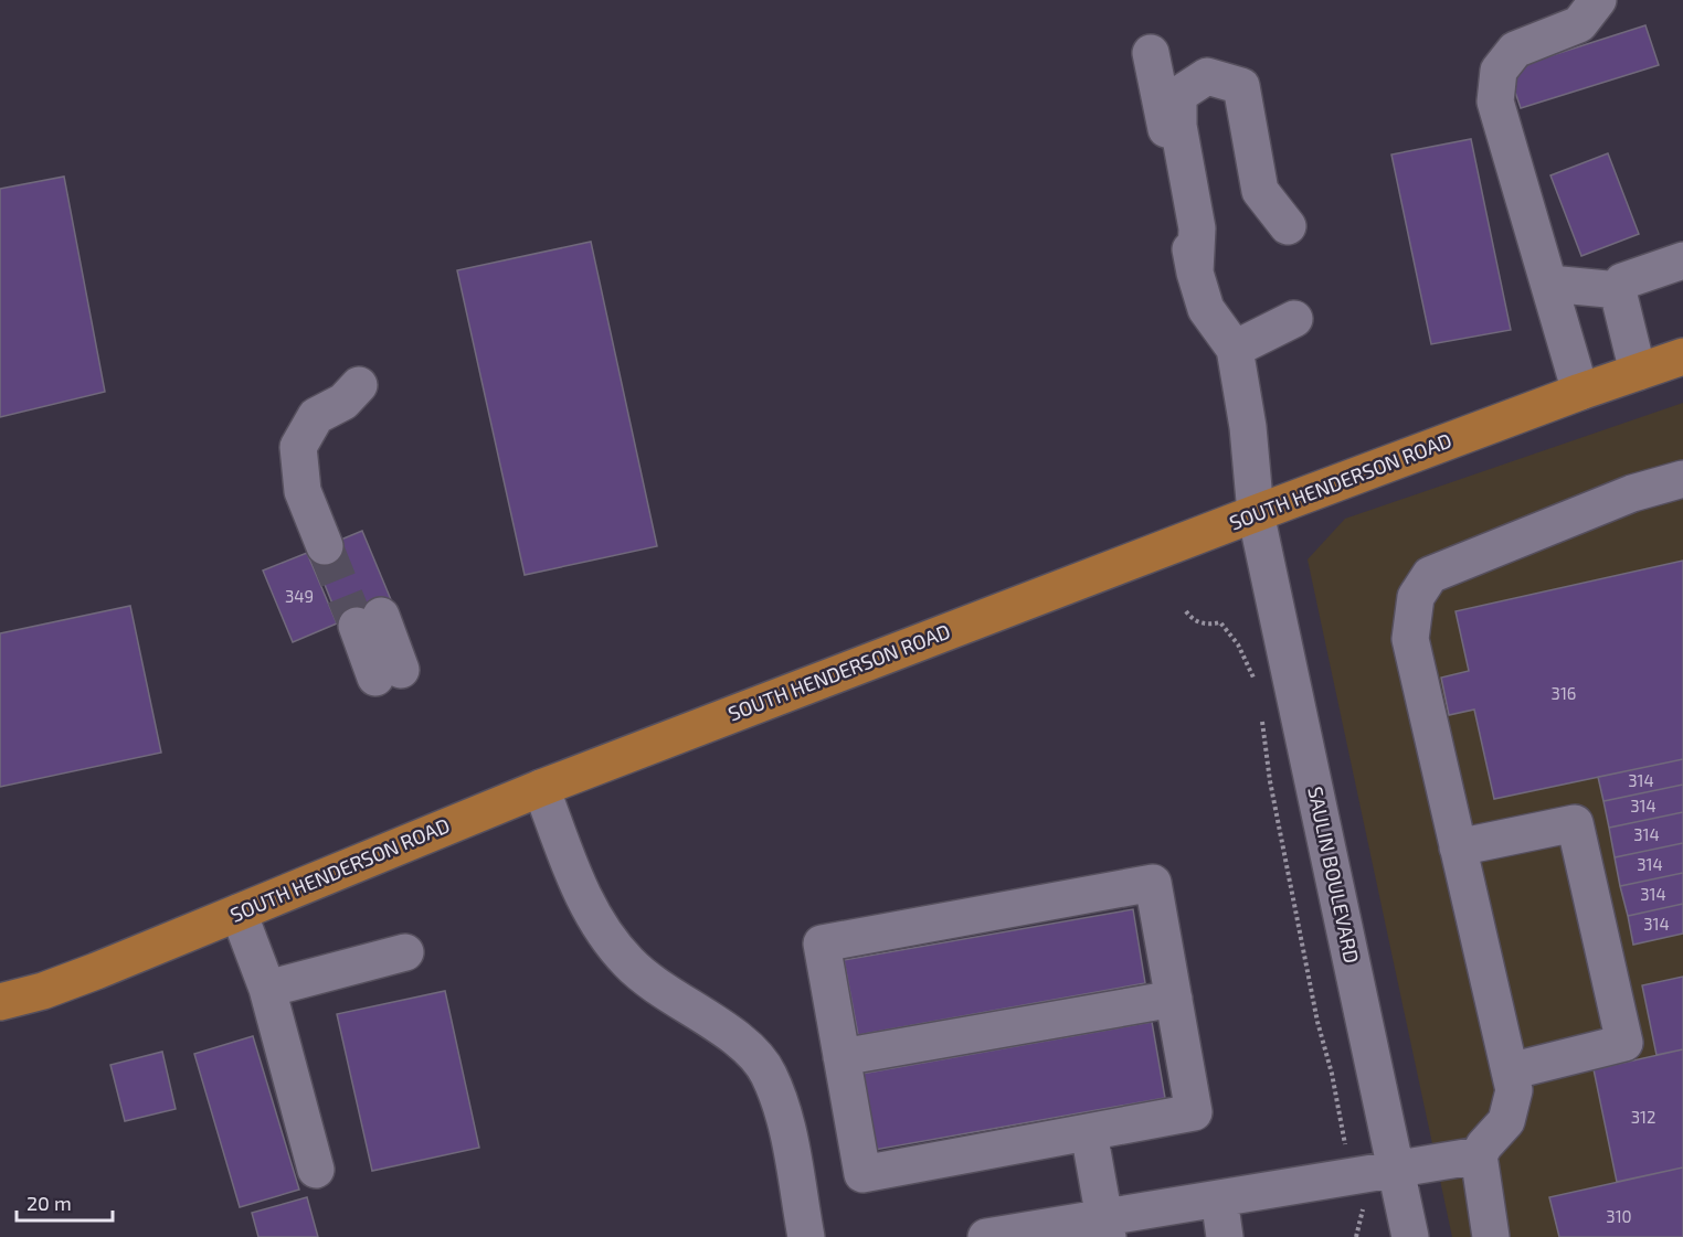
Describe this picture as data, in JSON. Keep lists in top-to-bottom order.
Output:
{
  "streets": {
    "main road": ["SOUTH HENDERSON ROAD"],
    "street": ["SAULIN BOULEVARD"]
  },
  "crossings": [
    ["SOUTH HENDERSON ROAD", "SAULIN BOULEVARD"]
  ],
  "house_numbers": [
    "349",
    "316",
    "314",
    "314",
    "314",
    "314",
    "314",
    "314",
    "312",
    "310"
  ],
  "scale_bar": "20 m"
}
